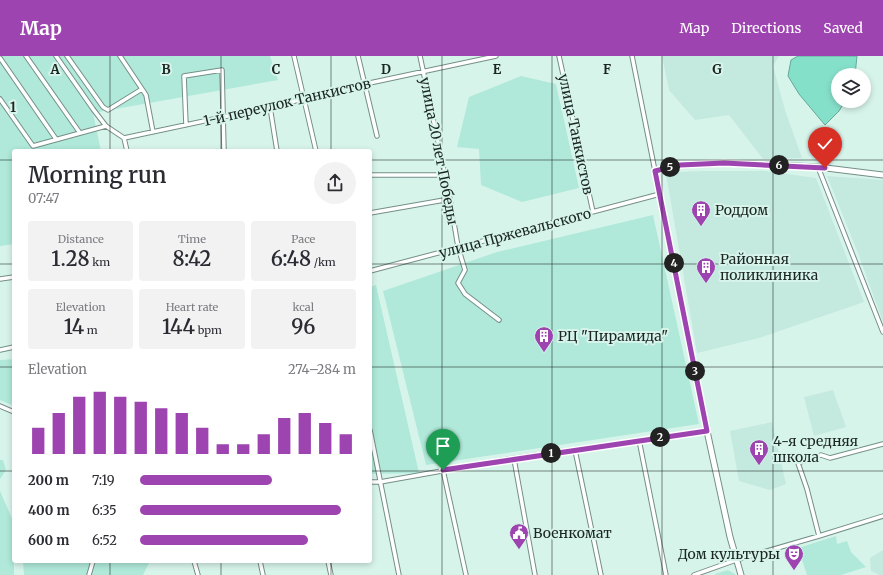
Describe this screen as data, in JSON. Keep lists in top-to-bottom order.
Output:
{
  "streets": {
    "street": [
      "1-й переулок Танкистов",
      "улица Танкистов",
      "улица 20 лет Победы",
      "улица Пржевальского"
    ]
  },
  "crossings": [
    ["1-й переулок Танкистов", "улица 20 лет Победы"],
    ["улица Танкистов", "улица Пржевальского"],
    ["улица 20 лет Победы", "улица Пржевальского"]
  ],
  "places": {
    "building": [
      "Роддом",
      "Районная поликлиника",
      "РЦ \"Пирамида\"",
      "4-я средняя школа"
    ],
    "public building": ["Военкомат"],
    "theatre": ["Дом культуры"]
  },
  "page": {
    "header": "Map",
    "nav": ["Map", "Directions", "Saved"],
    "heading": ["Morning run", "07:47"],
    "pins": [
      "6",
      "5",
      "4",
      "3",
      "2",
      "1"
    ],
    "stats": [
      ["Distance", "1.28 km"],
      ["Time", "8:42"],
      ["Pace", "6:48 /km"],
      ["Elevation", "14 m"],
      ["Heart rate", "144 bpm"],
      ["kcal", "96"]
    ],
    "chart": ["Elevation", "274–284 m"],
    "list": [
      {
        "name": "200 m",
        "note": "7:19"
      },
      {
        "name": "400 m",
        "note": "6:35"
      },
      {
        "name": "600 m",
        "note": "6:52"
      }
    ]
  },
  "grid": {
    "columns": [
      "A",
      "B",
      "C",
      "D",
      "E",
      "F",
      "G"
    ],
    "rows": ["1"]
  }
}
